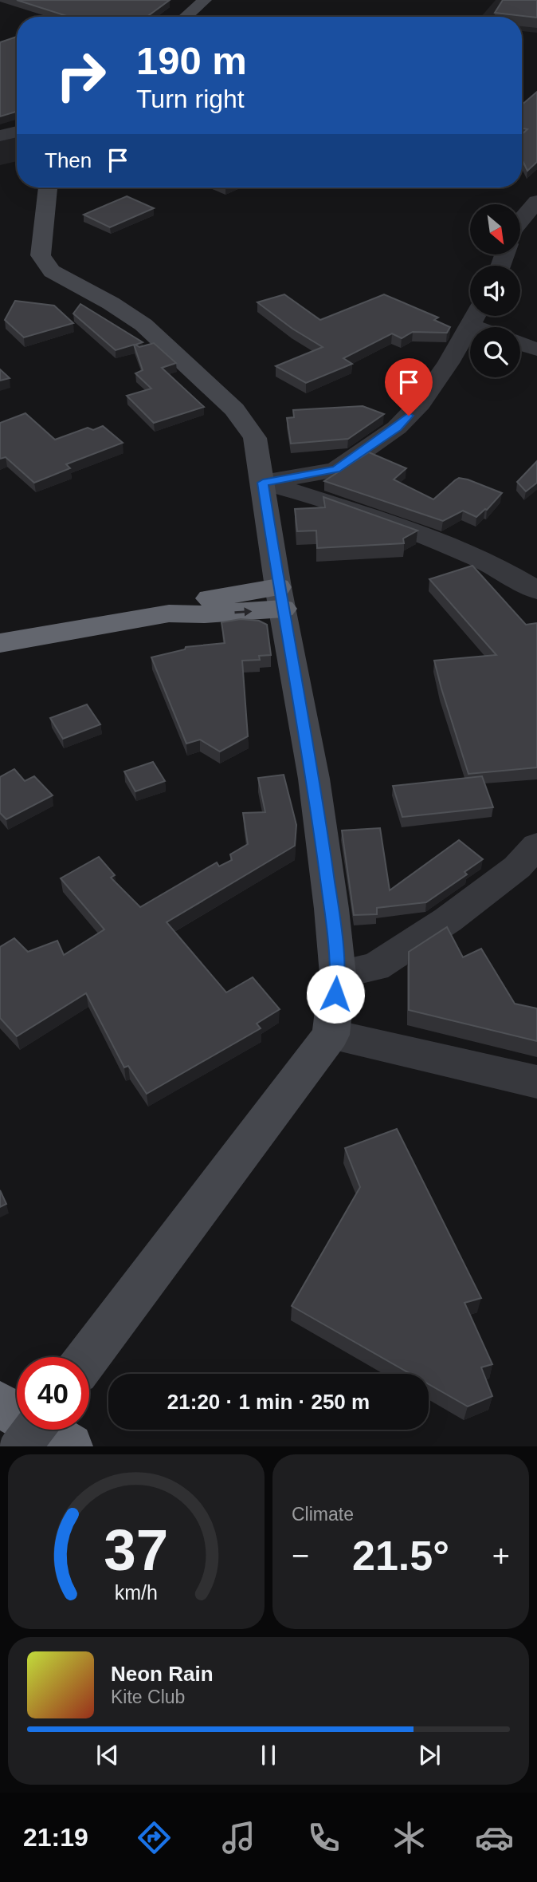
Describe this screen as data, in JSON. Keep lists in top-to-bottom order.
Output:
{
  "north": "bottom right",
  "page": {
    "turn": ["190 m", "Turn right"],
    "then": "Then",
    "limit": "40",
    "trip": "21:20 · 1 min · 250 m",
    "tile": "Climate",
    "heat": ["−", "21.5°", "+"],
    "song": ["Neon Rain", "Kite Club"],
    "tabs": "21:19",
    "gauge": ["37", "km/h"]
  }
}
